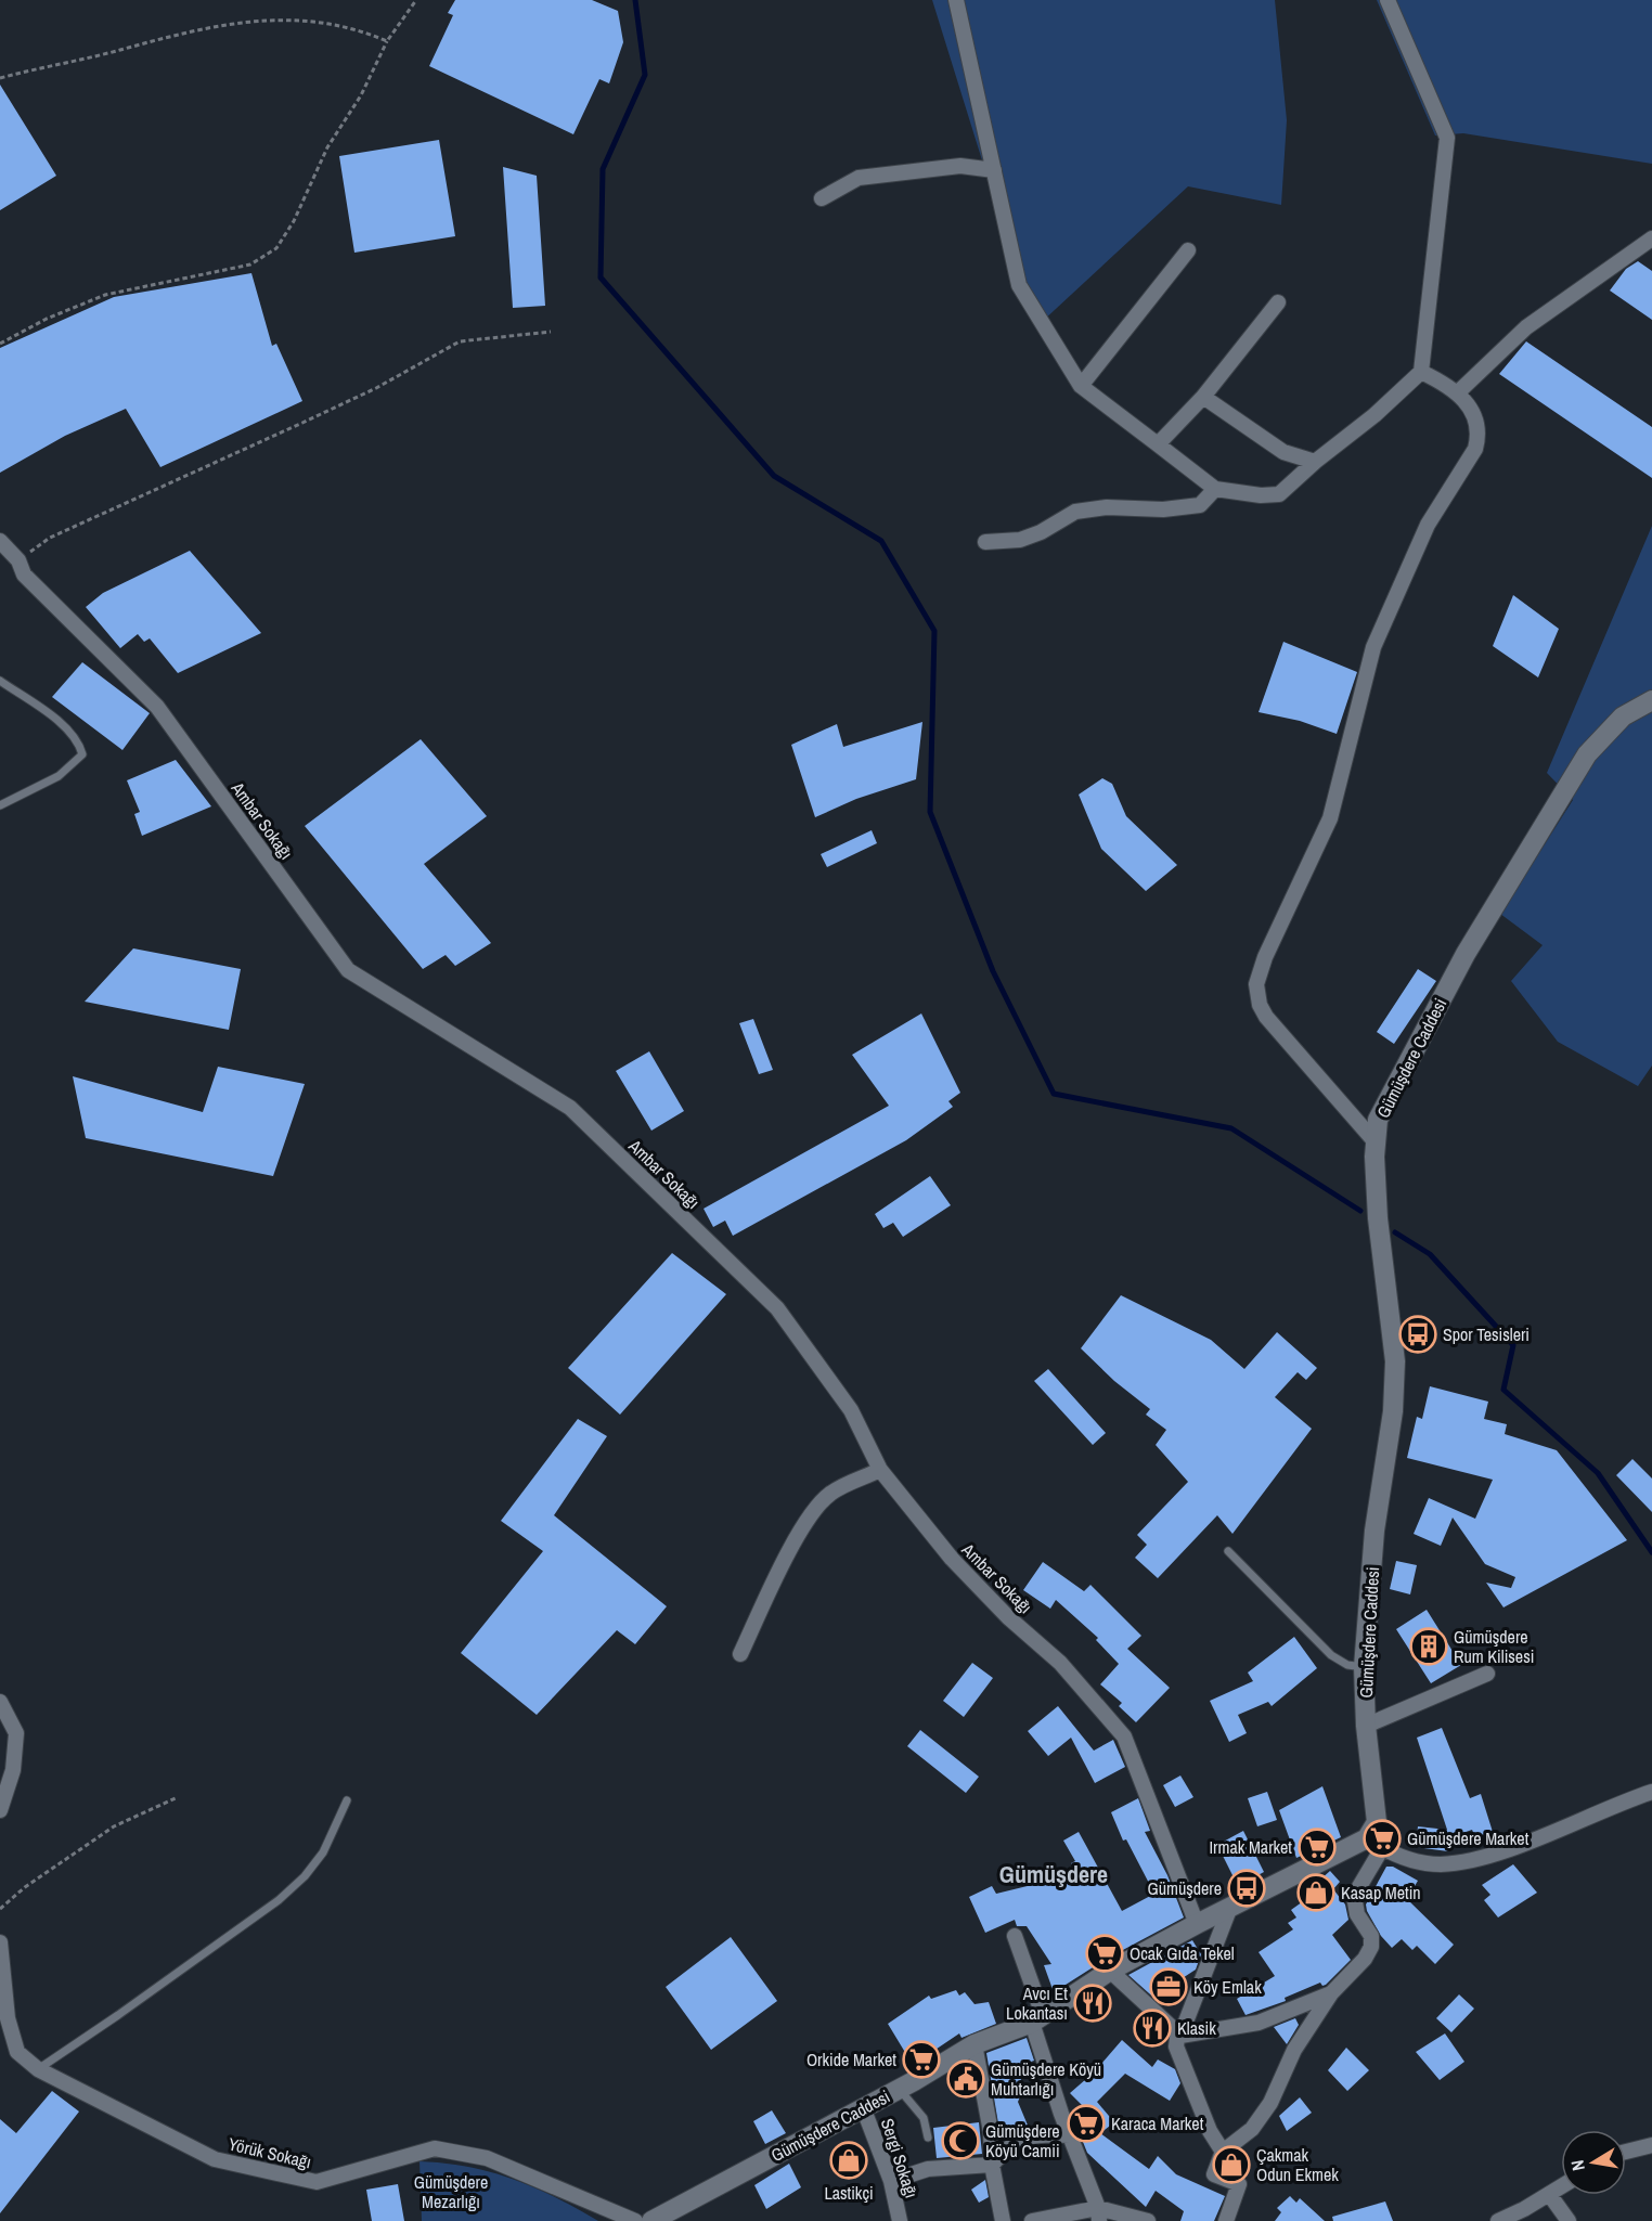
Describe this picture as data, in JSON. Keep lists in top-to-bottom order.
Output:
{
  "streets": {
    "street": [
      "Ambar Sokağı",
      "Gümüşdere Caddesi",
      "Yörük Sokağı",
      "Sergi Sokağı"
    ]
  },
  "crossings": [
    ["Ambar Sokağı", "Gümüşdere Caddesi"],
    ["Gümüşdere Caddesi", "Sergi Sokağı"]
  ],
  "districts": ["Gümüşdere"],
  "parks": ["Gümüşdere Mezarlığı"],
  "places": {
    "bus stop": ["Spor Tesisleri", "Gümüşdere"],
    "building": ["Gümüşdere Rum Kilisesi"],
    "supermarket": [
      "Gümüşdere Market",
      "Irmak Market",
      "Ocak Gıda Tekel",
      "Orkide Market",
      "Karaca Market"
    ],
    "shop": ["Kasap Metin", "Lastikçi", "Çakmak Odun Ekmek"],
    "office": ["Köy Emlak"],
    "restaurant": ["Avcı Et Lokantası", "Klasik"],
    "public building": ["Gümüşdere Köyü Muhtarlığı"],
    "mosque": ["Gümüşdere Köyü Camii"]
  },
  "north": "left"
}
